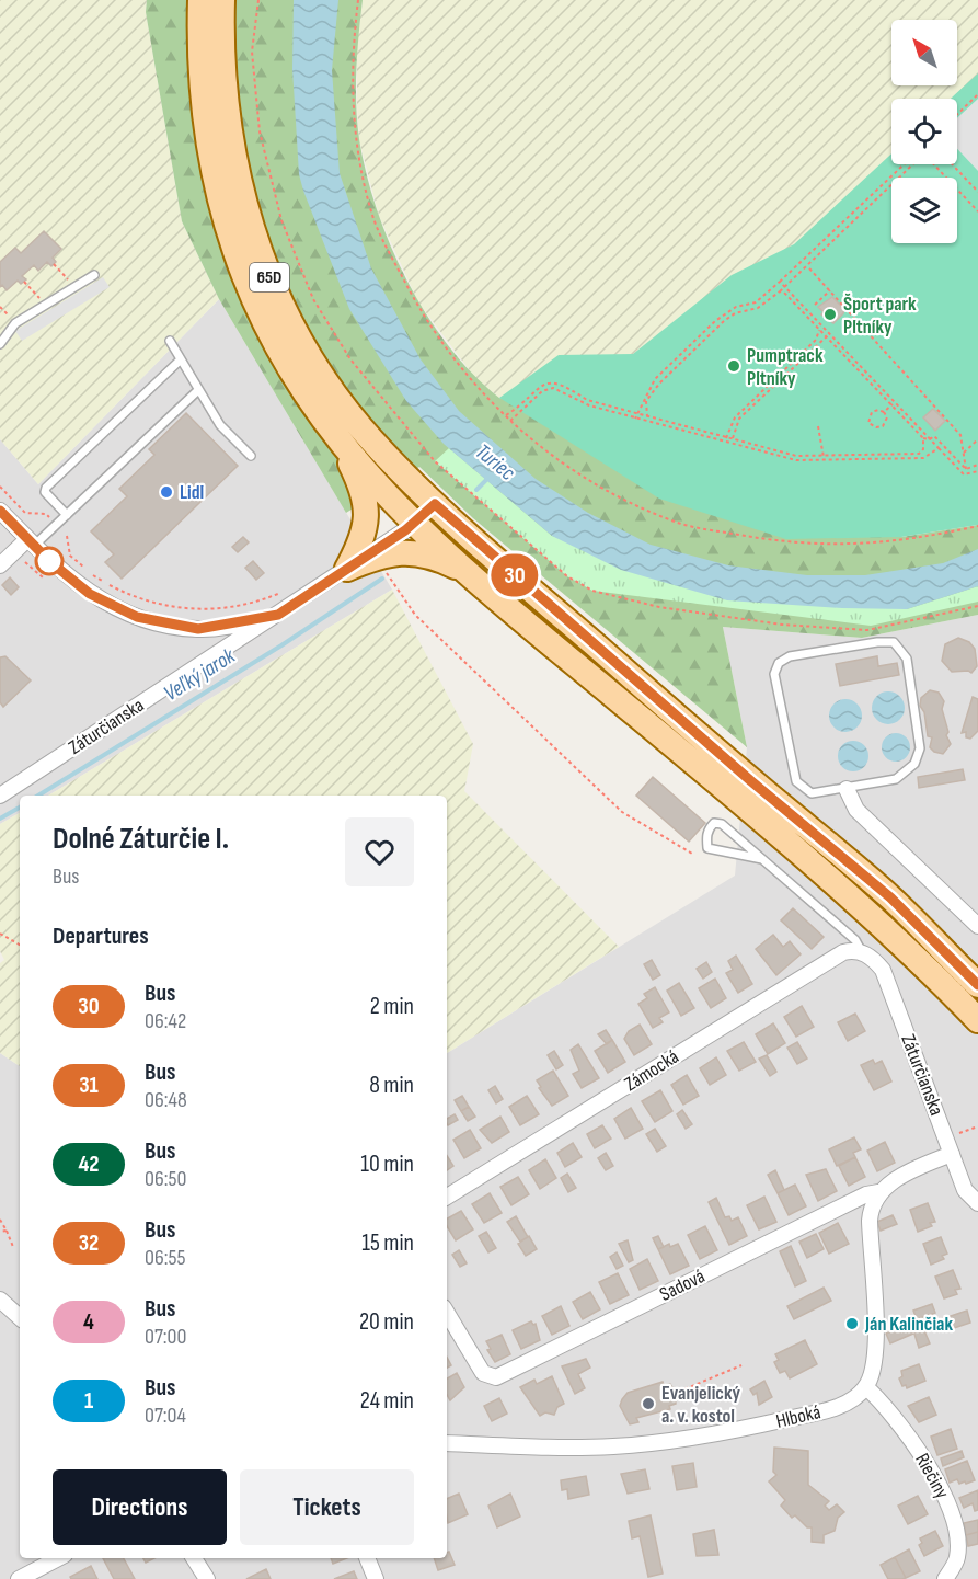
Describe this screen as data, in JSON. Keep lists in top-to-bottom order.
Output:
{
  "streets": {
    "main road": ["65D"],
    "street": [
      "Záturčianska",
      "Zámocká",
      "Sadová",
      "Hlboká",
      "Riečiny"
    ]
  },
  "crossings": [
    ["65D", "Záturčianska"],
    ["Záturčianska", "Zámocká"],
    ["Hlboká", "Riečiny"]
  ],
  "water": ["Turiec", "Veľký jarok"],
  "places": [
    "Šport park Pltníky",
    "Pumptrack Pltníky",
    "Lidl",
    "Ján Kalinčiak",
    "Evanjelický a. v. kostol"
  ],
  "lines": ["bus line 30"],
  "north": "top left",
  "page": {
    "on_map": "30",
    "heading": [
      ["Dolné Záturčie I.", "Bus"],
      "Departures"
    ],
    "list": [
      {
        "mark": "30",
        "name": "Bus",
        "note": "06:42",
        "value": "2 min"
      },
      {
        "mark": "31",
        "name": "Bus",
        "note": "06:48",
        "value": "8 min"
      },
      {
        "mark": "42",
        "name": "Bus",
        "note": "06:50",
        "value": "10 min"
      },
      {
        "mark": "32",
        "name": "Bus",
        "note": "06:55",
        "value": "15 min"
      },
      {
        "mark": "4",
        "name": "Bus",
        "note": "07:00",
        "value": "20 min"
      },
      {
        "mark": "1",
        "name": "Bus",
        "note": "07:04",
        "value": "24 min"
      }
    ],
    "buttons": ["Directions", "Tickets"]
  }
}
